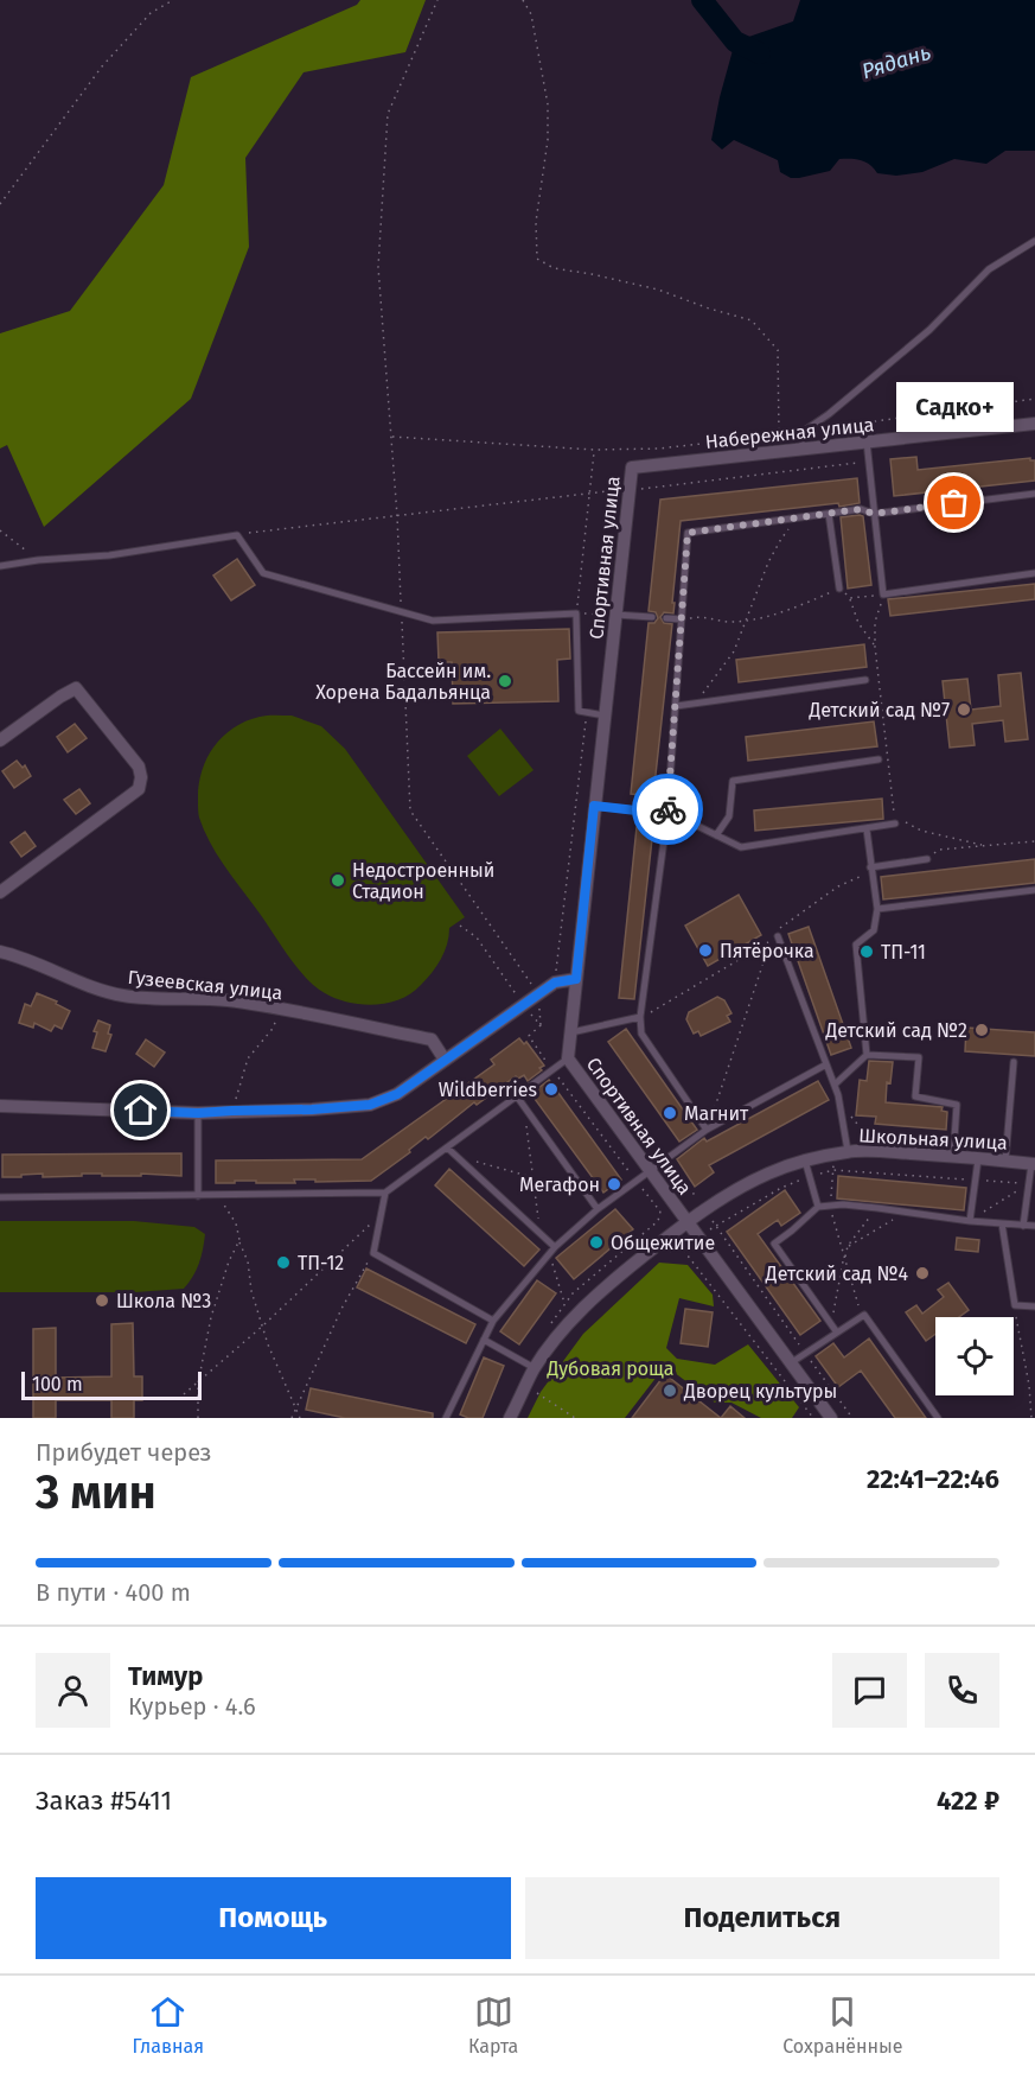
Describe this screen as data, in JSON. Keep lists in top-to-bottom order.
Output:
{
  "streets": {
    "street": [
      "Набережная улица",
      "Спортивная улица",
      "Гузеевская улица",
      "Школьная улица"
    ]
  },
  "crossings": [
    ["Набережная улица", "Спортивная улица"],
    ["Спортивная улица", "Школьная улица"]
  ],
  "water": ["Рядань"],
  "parks": ["Дубовая роща"],
  "places": [
    "Садко+",
    "Бассейн им. Хорена Бадальянца",
    "Детский сад №7",
    "Недостроенный Стадион",
    "Пятёрочка",
    "ТП-11",
    "Детский сад №2",
    "Wildberries",
    "Магнит",
    "Мегафон",
    "Общежитие",
    "ТП-12",
    "Детский сад №4",
    "Школа №3",
    "Дворец культуры"
  ],
  "scale_bar": "100 m",
  "page": {
    "bubble": "Садко+",
    "scale": "100 m",
    "heading": ["3 мин", "Прибудет через", "22:41–22:46"],
    "panel": [
      "Тимур",
      "Курьер · 4.6",
      "Заказ #5411",
      "422 ₽"
    ],
    "bar": "В пути · 400 m",
    "buttons": ["Помощь", "Поделиться"],
    "tabs": ["Главная", "Карта", "Сохранённые"]
  }
}
